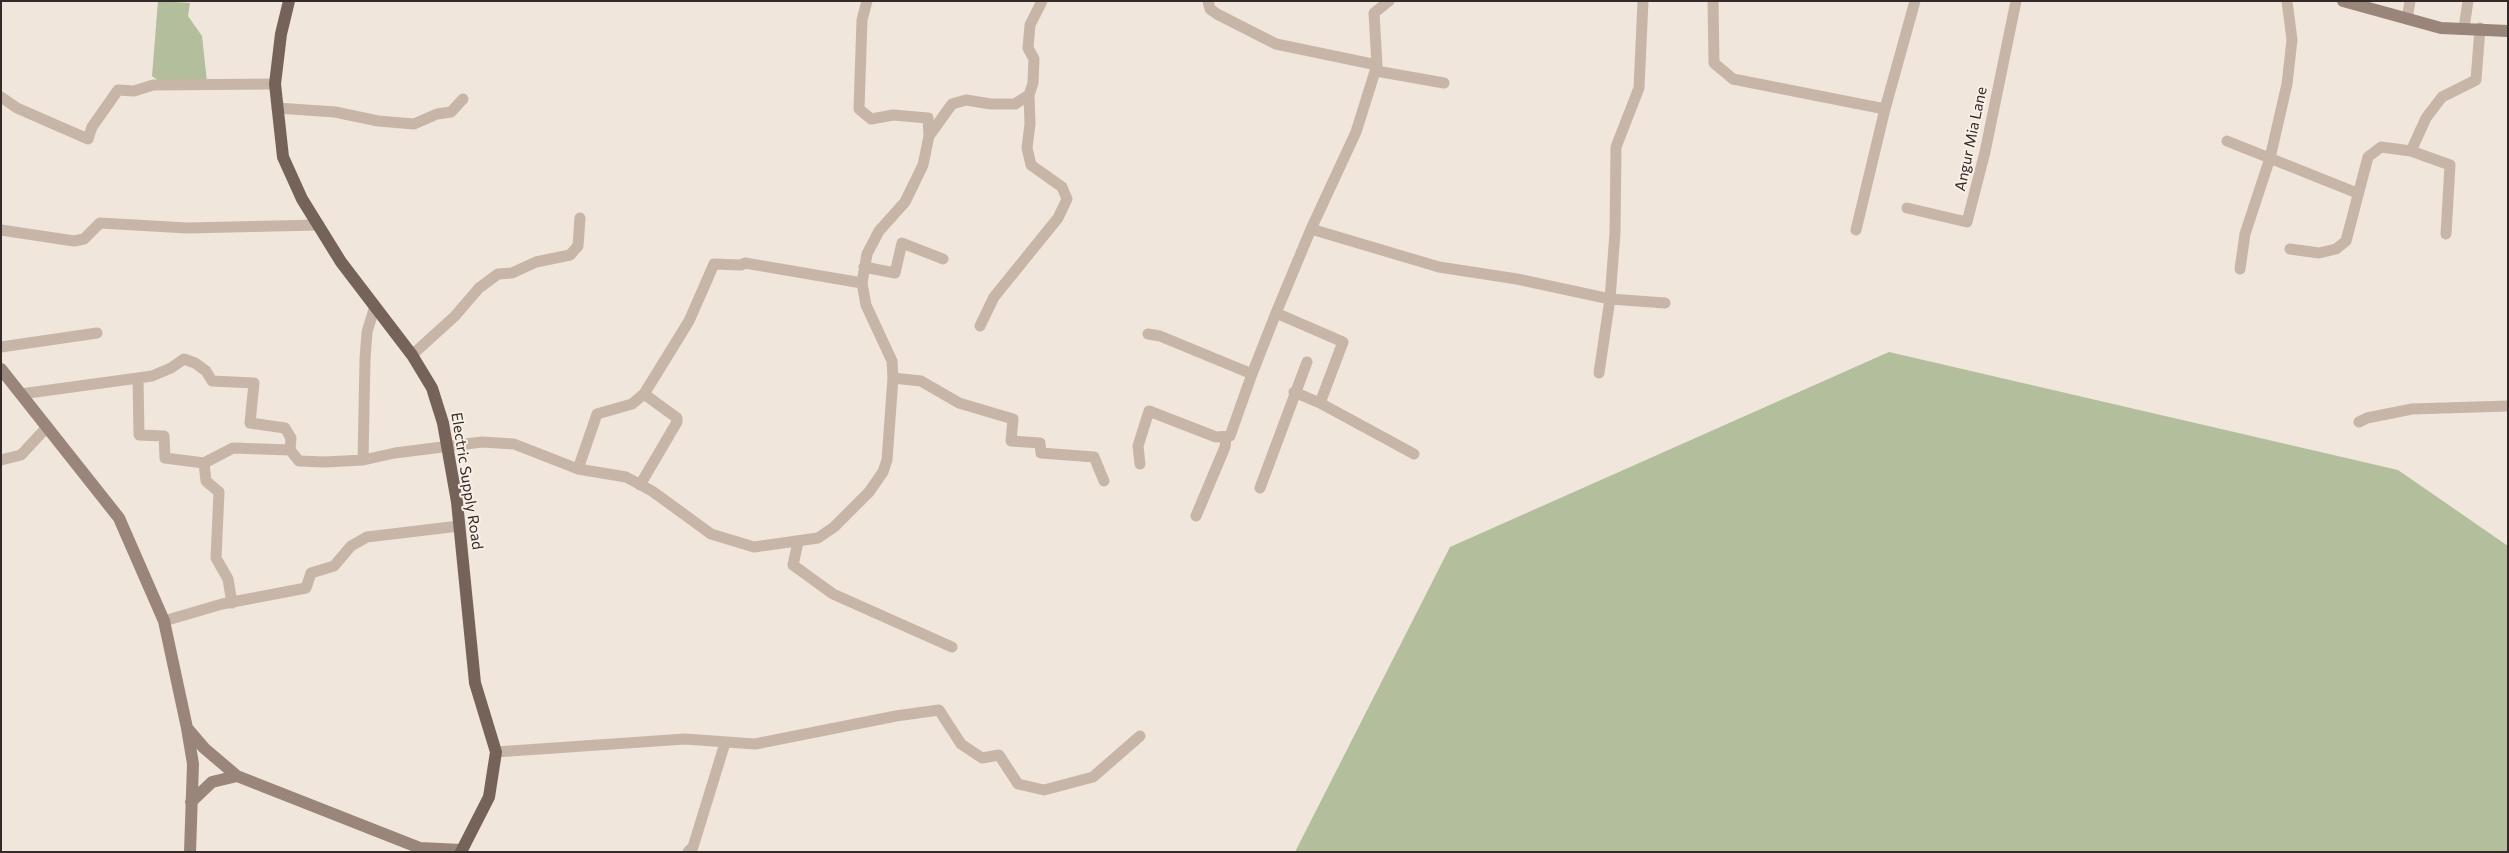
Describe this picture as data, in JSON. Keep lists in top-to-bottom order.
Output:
{
  "streets": {
    "main road": ["Electric Supply Road"],
    "street": ["Angur Mia Lane"]
  }
}
